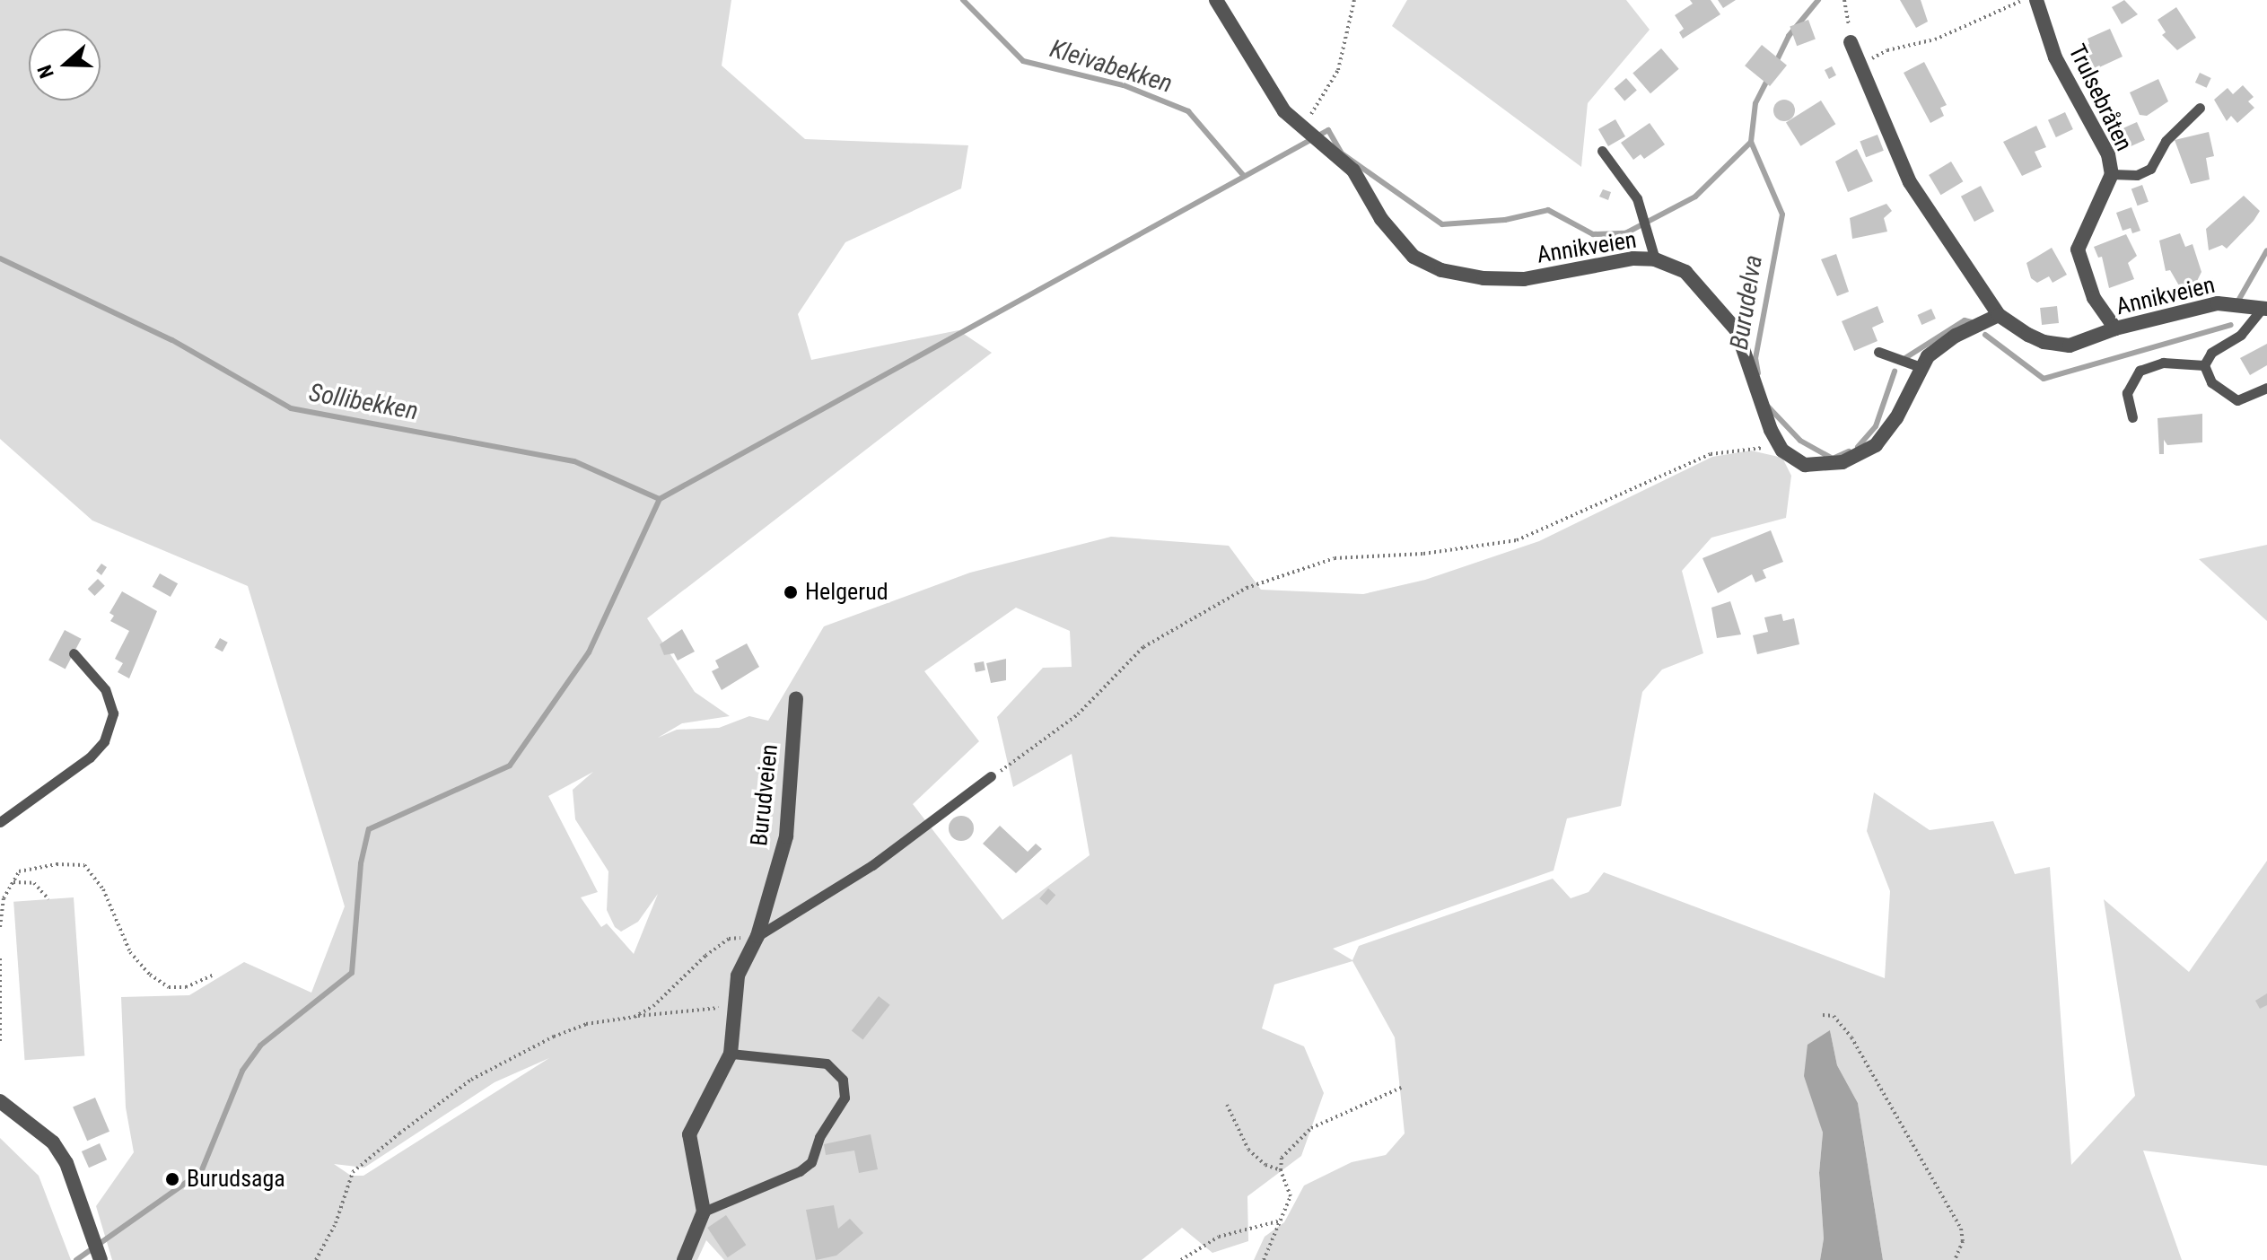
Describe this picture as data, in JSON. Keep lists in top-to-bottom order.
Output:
{
  "streets": {
    "street": ["Trulsebråten", "Annikveien", "Burudveien"]
  },
  "crossings": [
    ["Trulsebråten", "Annikveien"]
  ],
  "water": ["Kleivabekken", "Burudelva", "Sollibekken"],
  "places": ["Helgerud", "Burudsaga"],
  "north": "left"
}
